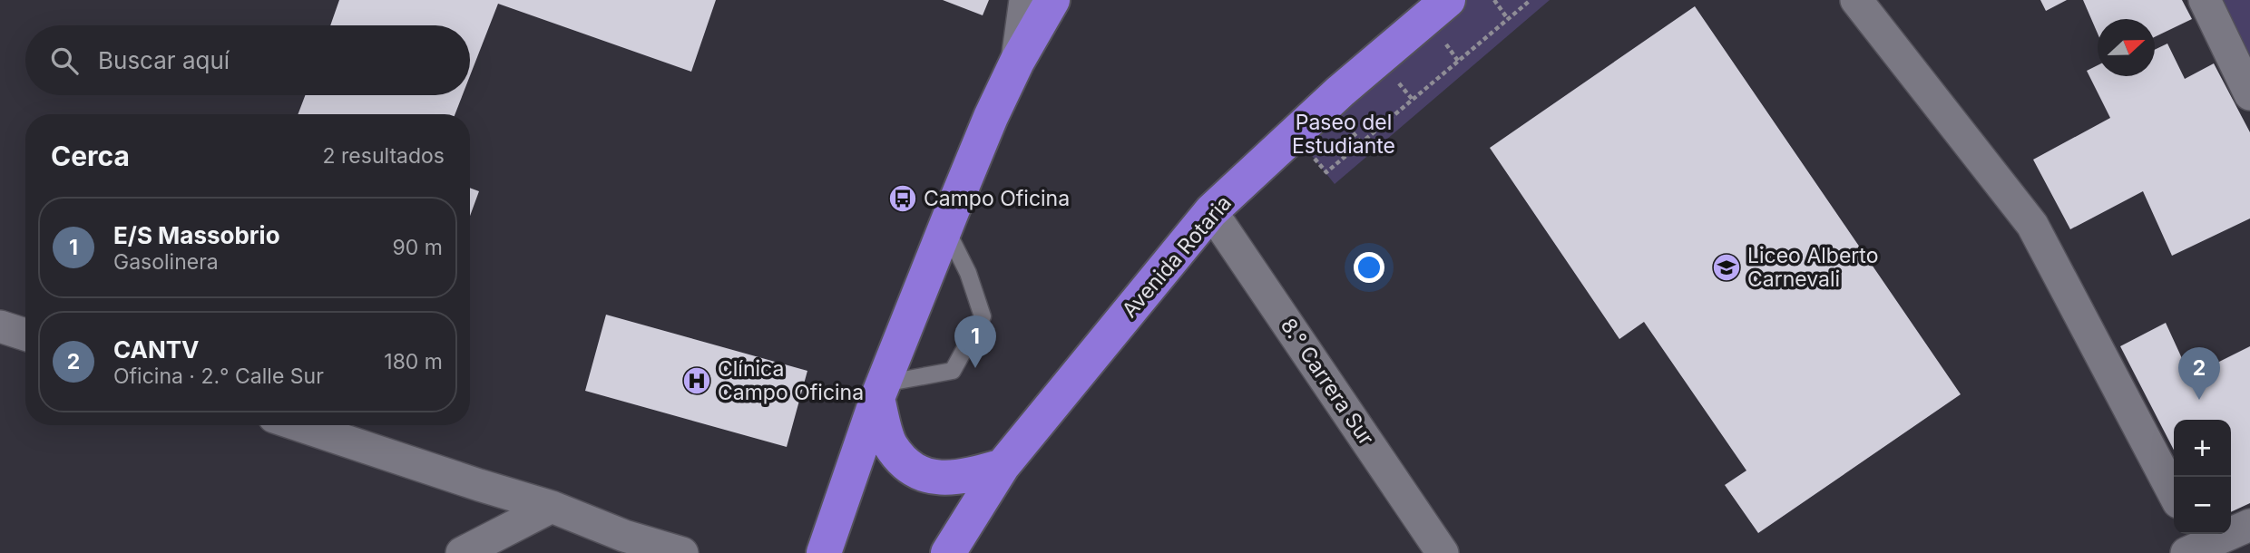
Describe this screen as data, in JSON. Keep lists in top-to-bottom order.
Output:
{
  "streets": {
    "highway": ["Avenida Rotaria"],
    "street": ["8.° Carrera Sur"]
  },
  "crossings": [
    ["Avenida Rotaria", "8.° Carrera Sur"]
  ],
  "parks": ["Paseo del Estudiante"],
  "places": {
    "bus stop": ["Campo Oficina"],
    "school or university": ["Liceo Alberto Carnevali"],
    "hospital": ["Clínica Campo Oficina"]
  },
  "north": "right",
  "page": {
    "search": "Buscar aquí",
    "heading": ["Cerca", "2 resultados"],
    "list": [
      {
        "mark": "1",
        "name": "E/S Massobrio",
        "note": "Gasolinera",
        "value": "90 m"
      },
      {
        "mark": "2",
        "name": "CANTV",
        "note": "Oficina · 2.° Calle Sur",
        "value": "180 m"
      }
    ],
    "pins": ["1", "2"],
    "map_buttons": ["+", "−"]
  }
}
